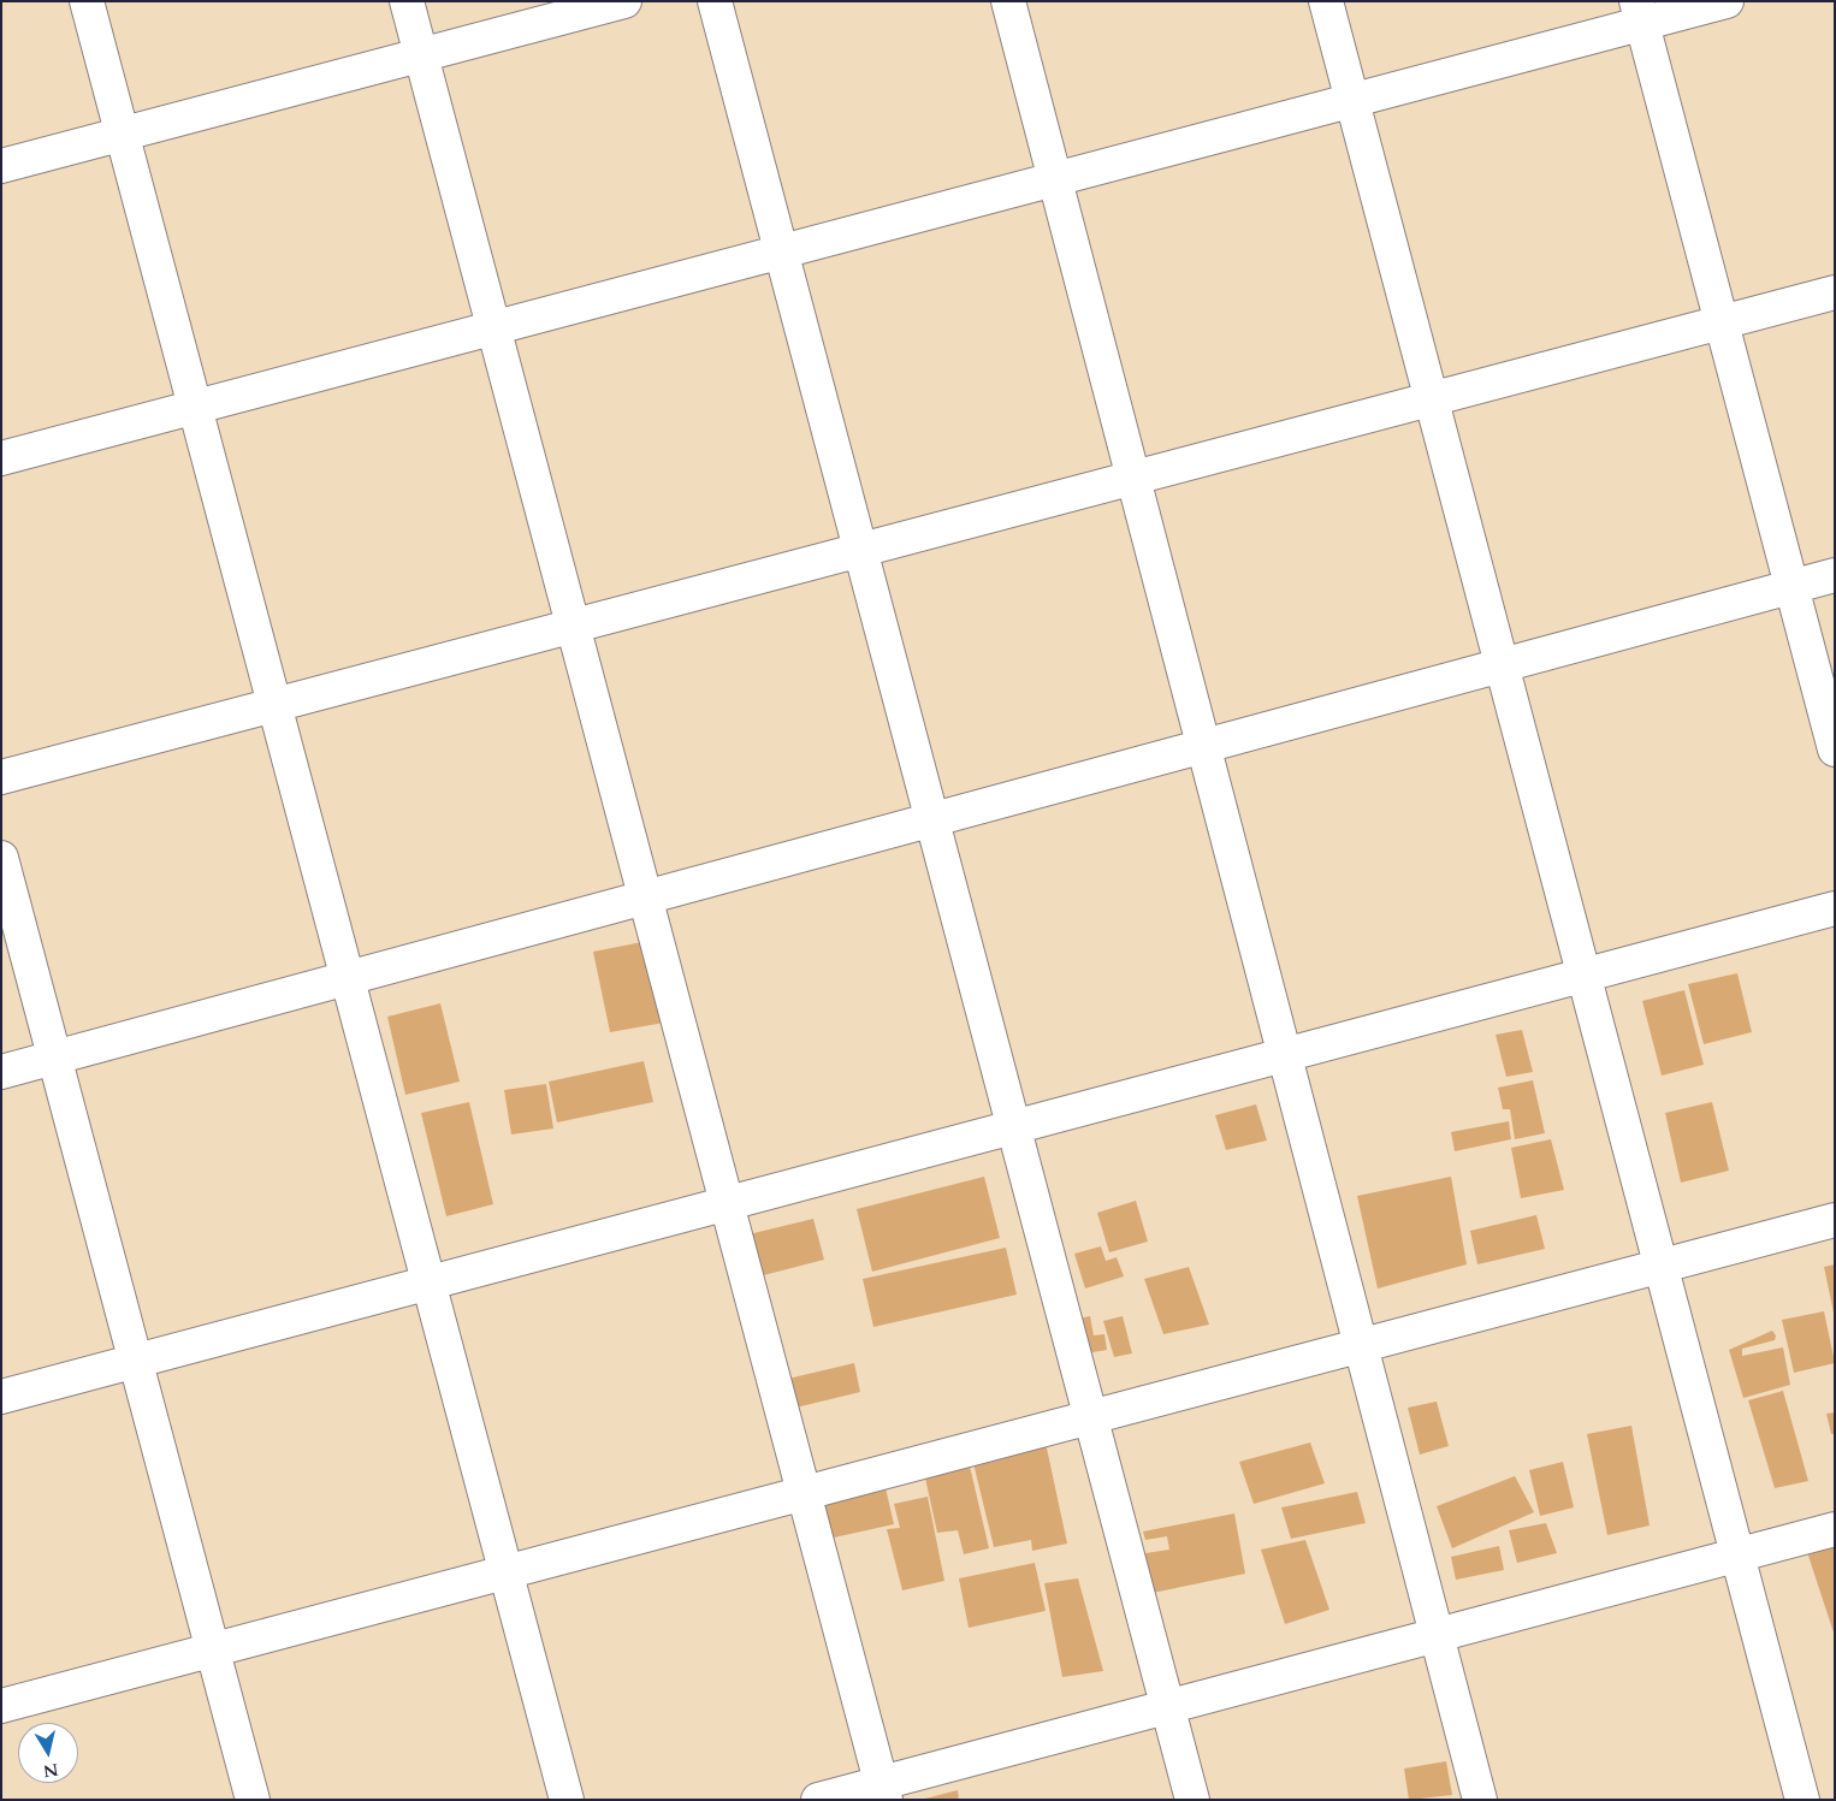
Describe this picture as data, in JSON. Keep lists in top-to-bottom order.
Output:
{
  "north": "bottom"
}
